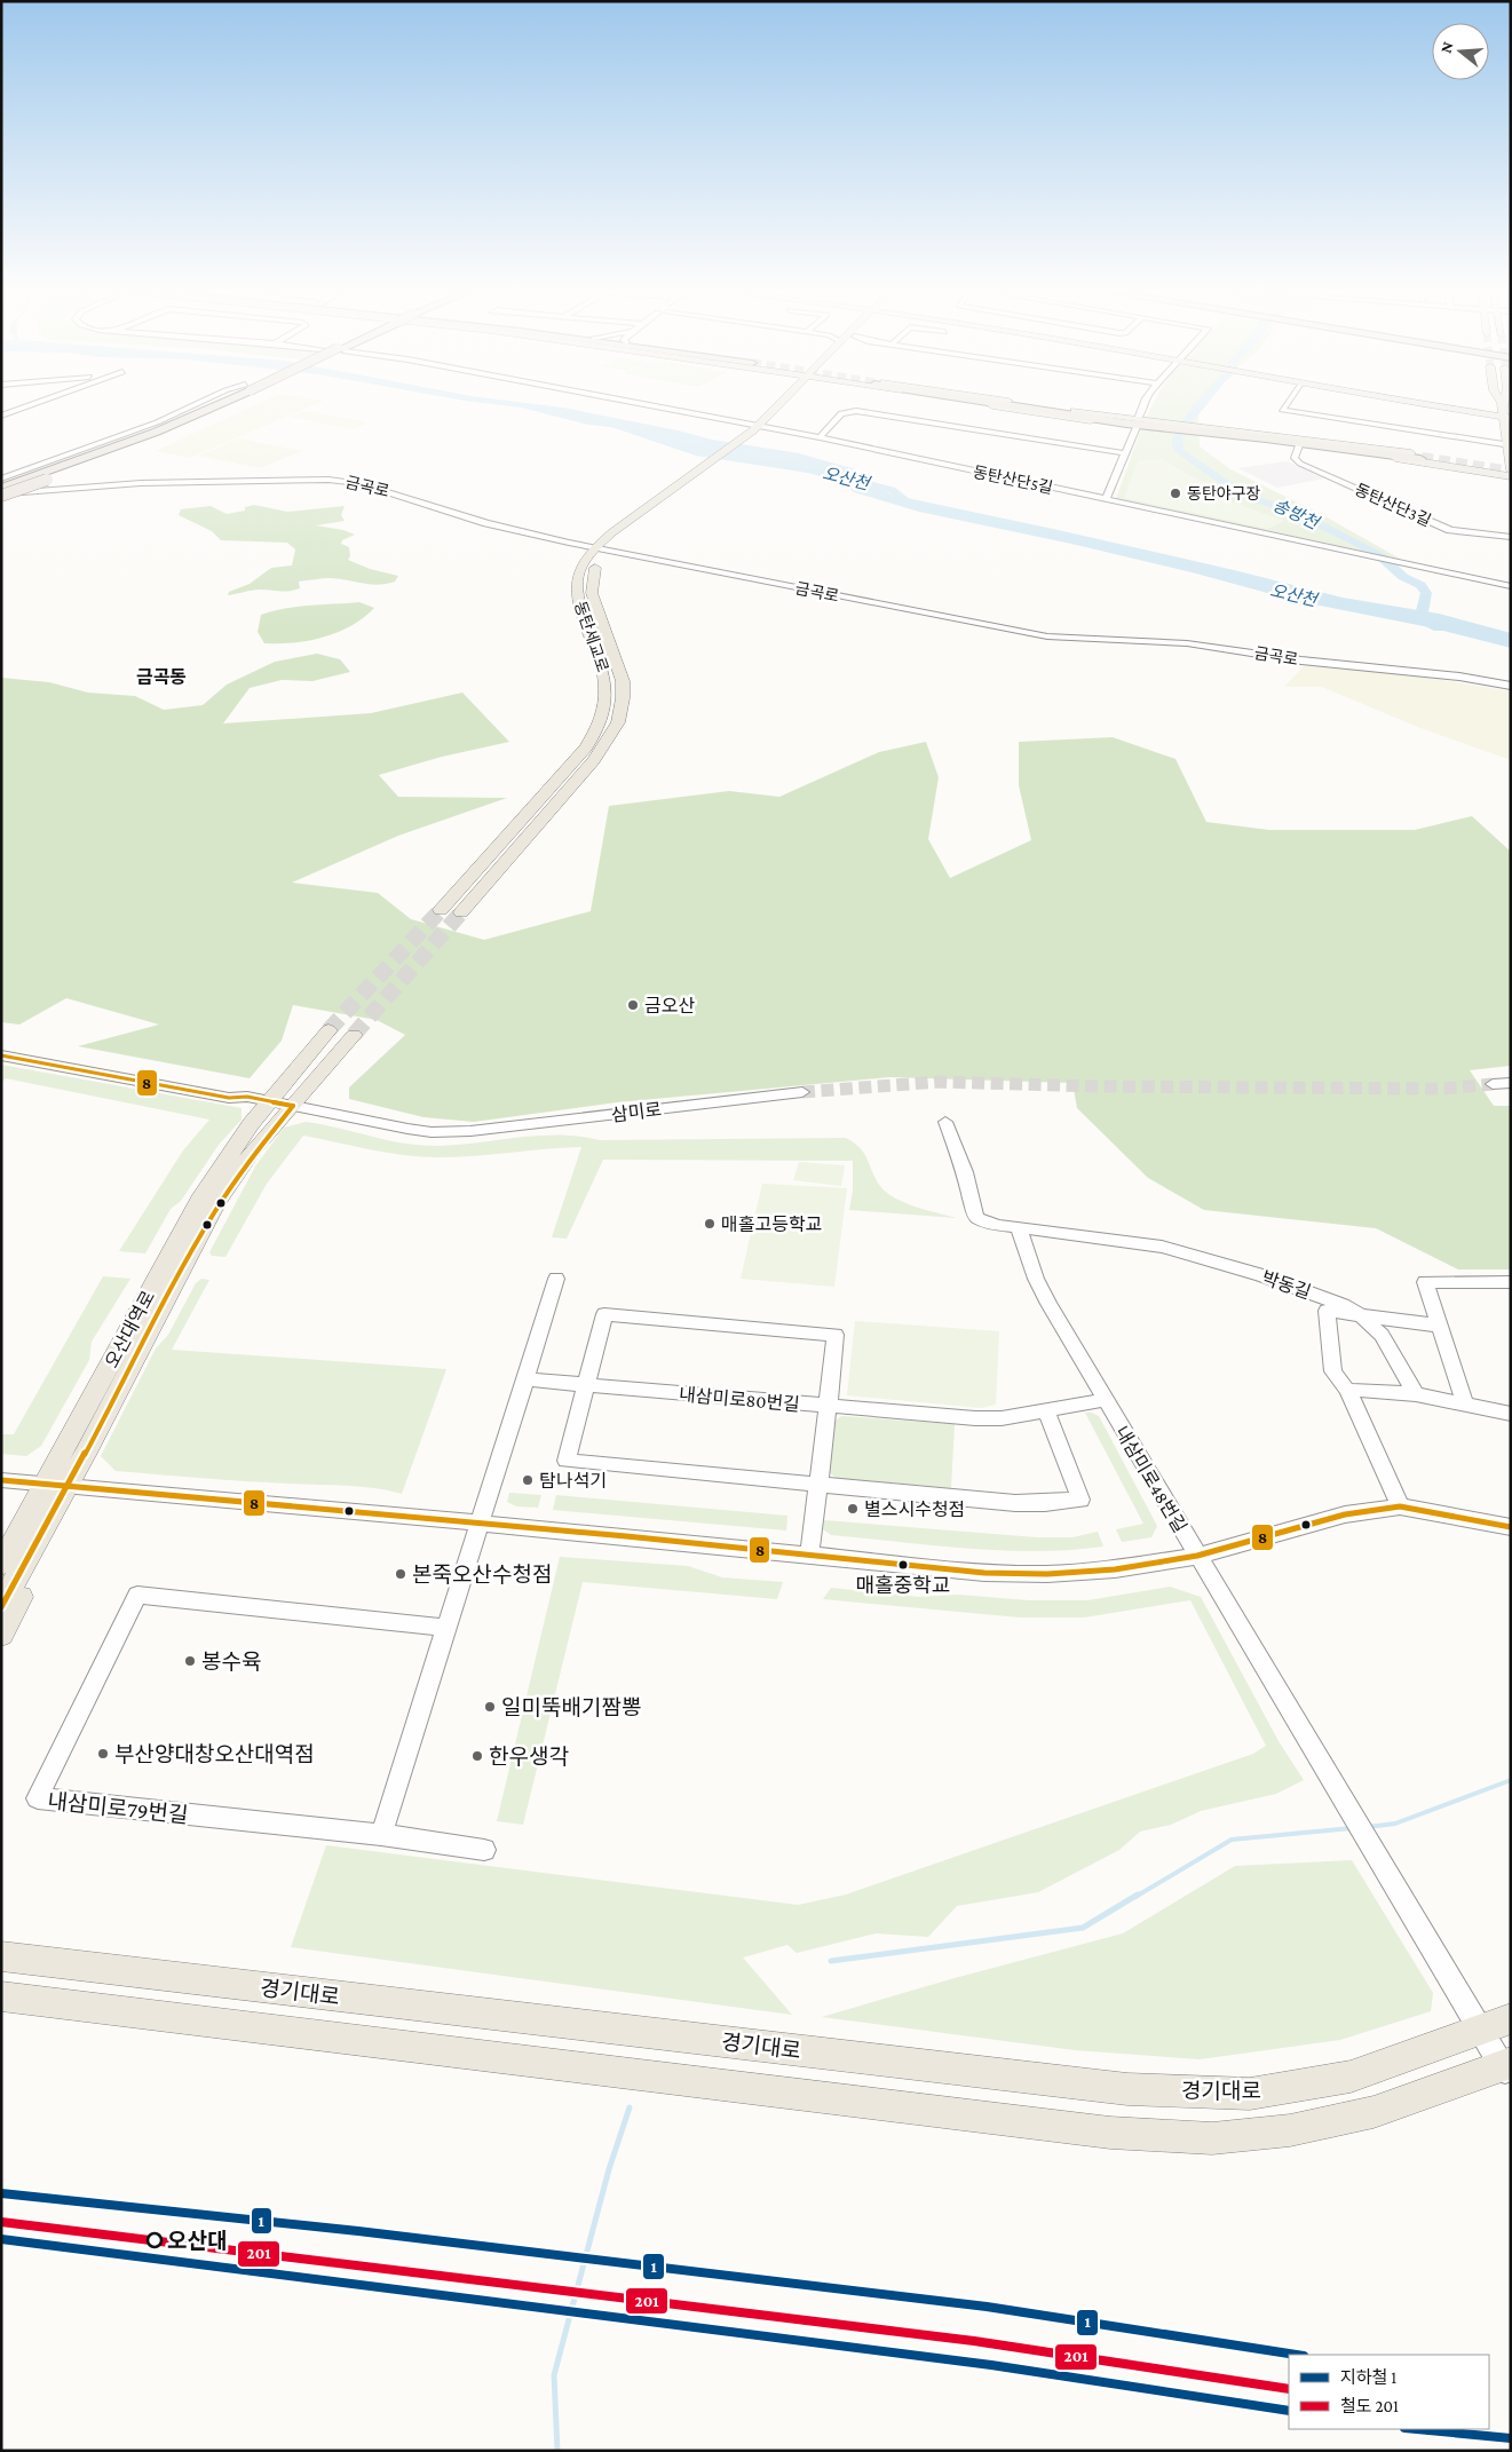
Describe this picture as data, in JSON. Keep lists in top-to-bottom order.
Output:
{
  "streets": {
    "main road": ["동탄세교로", "오산대역로", "경기대로"],
    "street": [
      "동탄산단5길",
      "금곡로",
      "동탄산단3길",
      "삼미로",
      "박동길",
      "내삼미로80번길",
      "내삼미로48번길",
      "내삼미로79번길"
    ]
  },
  "crossings": [
    ["동탄산단5길", "동탄세교로"],
    ["금곡로", "동탄세교로"],
    ["삼미로", "오산대역로"],
    ["박동길", "내삼미로48번길"],
    ["내삼미로80번길", "내삼미로48번길"]
  ],
  "districts": ["금곡동"],
  "water": ["오산천", "송방천"],
  "places": [
    "동탄야구장",
    "금오산",
    "매홀고등학교",
    "탐나석기",
    "별스시수청점",
    "매홀중학교",
    "본죽오산수청점",
    "봉수육",
    "일미뚝배기짬뽕",
    "부산양대창오산대역점",
    "한우생각",
    "오산대"
  ],
  "lines": ["transit line 8", "metro line 1", "rail line 201"],
  "legend": ["지하철 1", "철도 201"],
  "north": "left"
}
